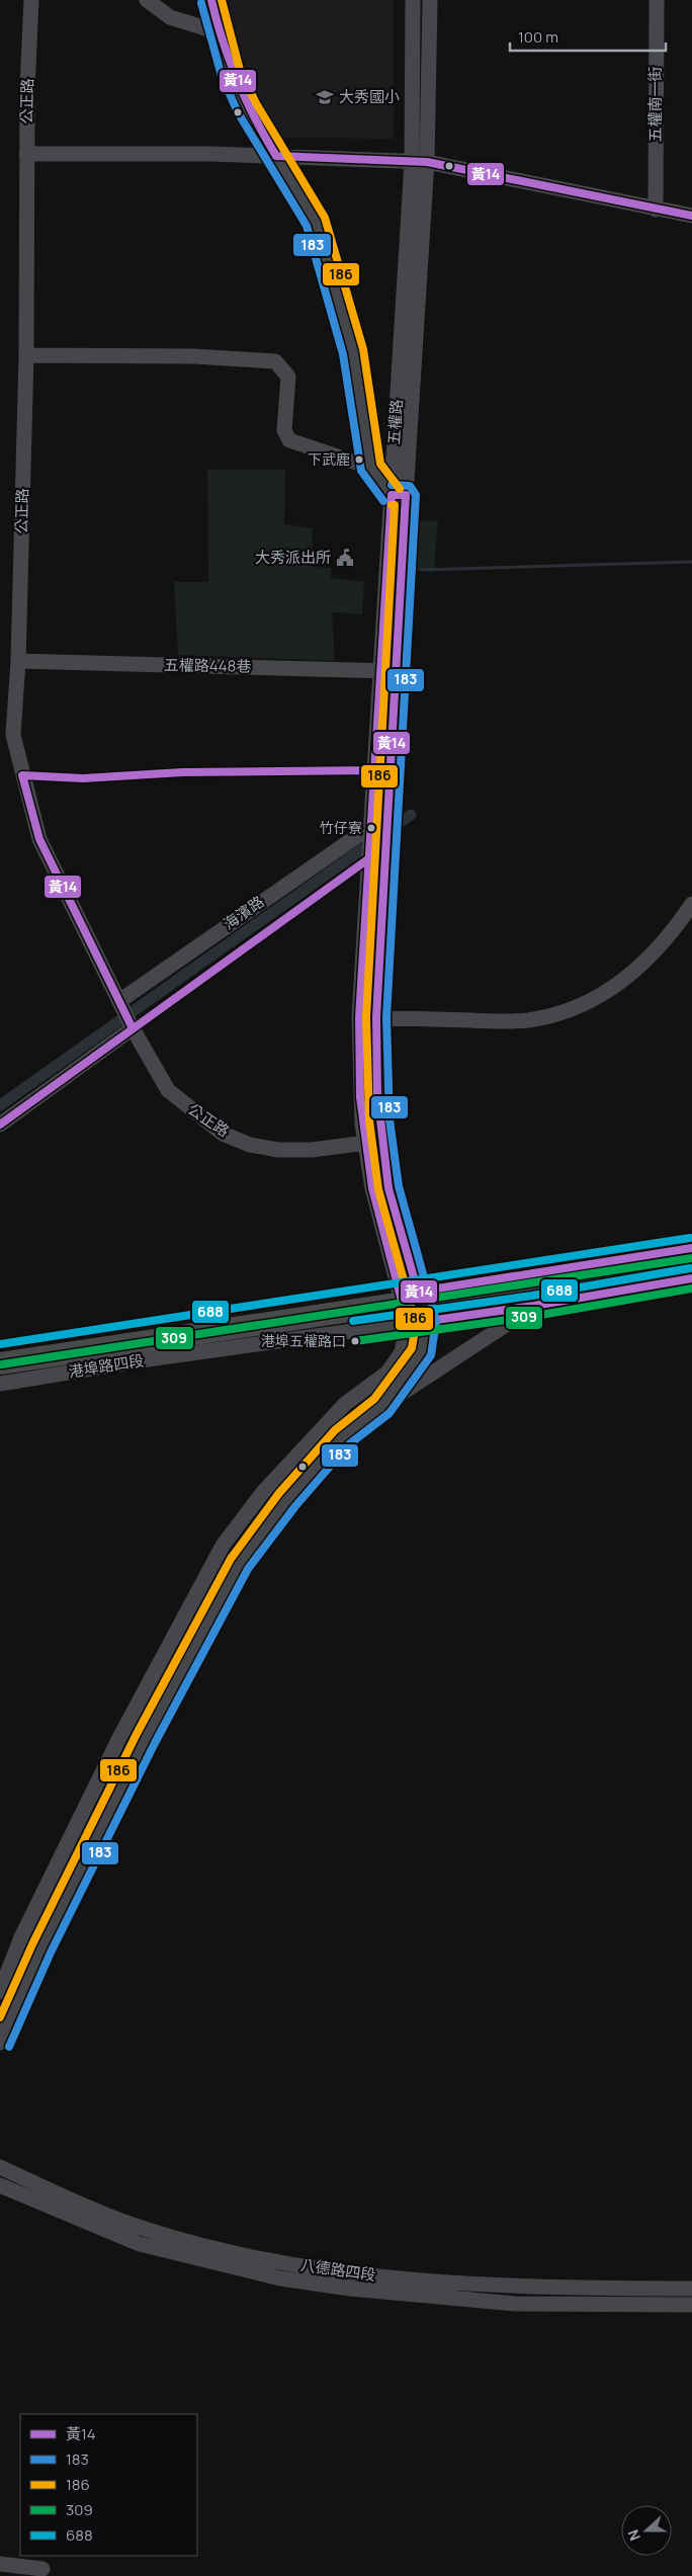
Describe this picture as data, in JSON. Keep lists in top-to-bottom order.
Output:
{
  "streets": {
    "street": [
      "公正路",
      "五權南一街",
      "五權路",
      "五權路448巷",
      "海濱路",
      "港埠路四段",
      "八德路四段"
    ]
  },
  "crossings": [
    ["公正路", "五權路"],
    ["公正路", "五權路448巷"],
    ["公正路", "海濱路"],
    ["五權路", "五權路448巷"],
    ["五權路", "海濱路"],
    ["五權路", "港埠路四段"]
  ],
  "places": {
    "school or university": ["大秀國小"],
    "other": ["下武鹿", "竹仔寮", "港埠五權路口"],
    "public building": ["大秀派出所"]
  },
  "lines": [
    "transit line 黃14",
    "transit line 186",
    "transit line 183",
    "transit line 688",
    "transit line 309"
  ],
  "legend": [
    "黃14",
    "183",
    "186",
    "309",
    "688"
  ],
  "scale_bar": "100 m",
  "north": "left"
}
